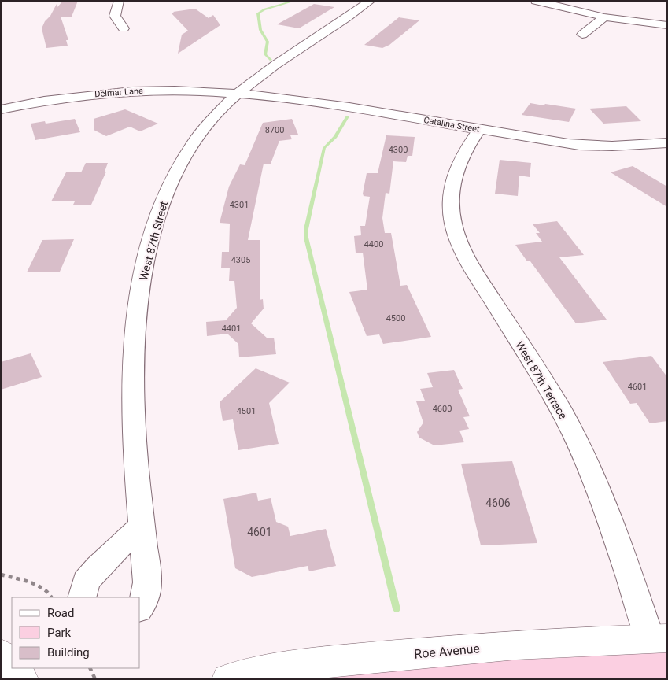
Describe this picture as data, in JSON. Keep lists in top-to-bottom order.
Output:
{
  "streets": {
    "main road": ["Roe Avenue"],
    "street": [
      "Delmar Lane",
      "Catalina Street",
      "West 87th Street",
      "West 87th Terrace"
    ]
  },
  "crossings": [
    ["Delmar Lane", "Catalina Street"],
    ["Delmar Lane", "West 87th Street"],
    ["Catalina Street", "West 87th Street"],
    ["Catalina Street", "West 87th Terrace"],
    ["West 87th Terrace", "Roe Avenue"]
  ],
  "house_numbers": [
    "8700",
    "4300",
    "4301",
    "4400",
    "4305",
    "4500",
    "4401",
    "4601",
    "4600",
    "4501",
    "4606",
    "4601"
  ],
  "legend": ["Road", "Park", "Building"]
}
